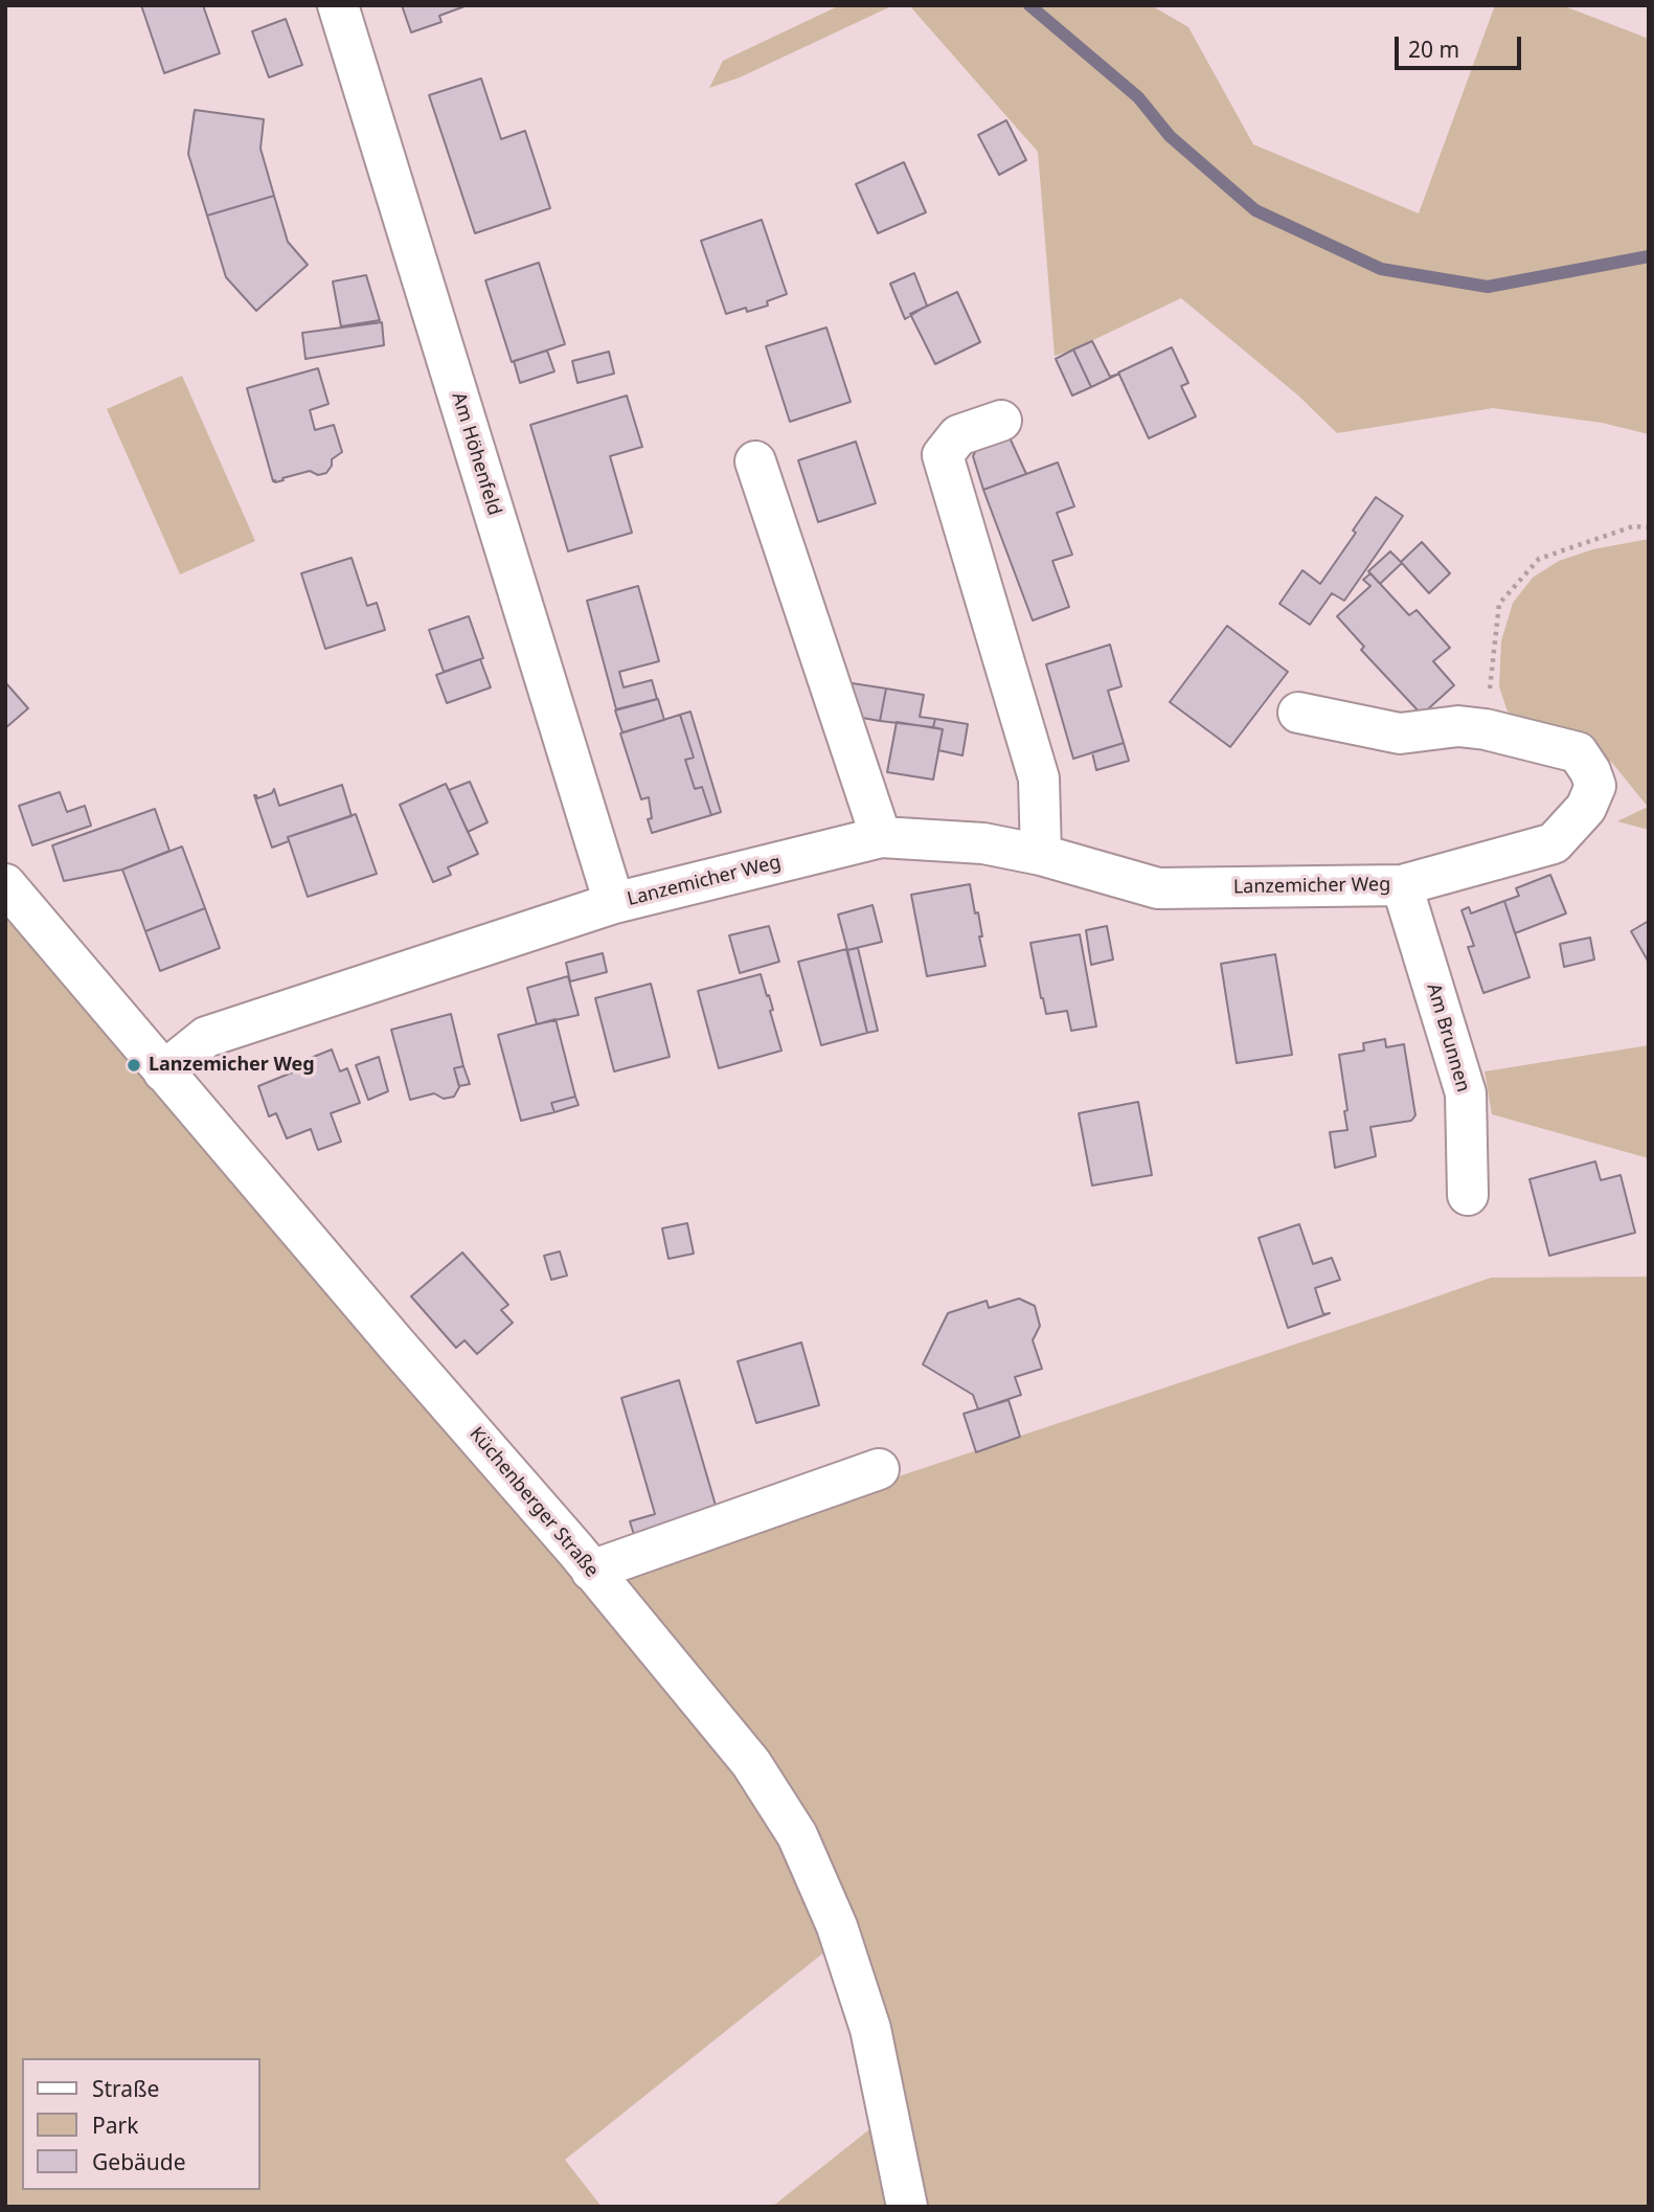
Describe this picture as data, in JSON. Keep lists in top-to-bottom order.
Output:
{
  "streets": {
    "street": [
      "Am Höhenfeld",
      "Lanzemicher Weg",
      "Am Brunnen",
      "Küchenberger Straße"
    ]
  },
  "crossings": [
    ["Am Höhenfeld", "Lanzemicher Weg"],
    ["Lanzemicher Weg", "Am Brunnen"],
    ["Lanzemicher Weg", "Küchenberger Straße"]
  ],
  "places": ["Lanzemicher Weg"],
  "legend": ["Straße", "Park", "Gebäude"],
  "scale_bar": "20 m"
}
